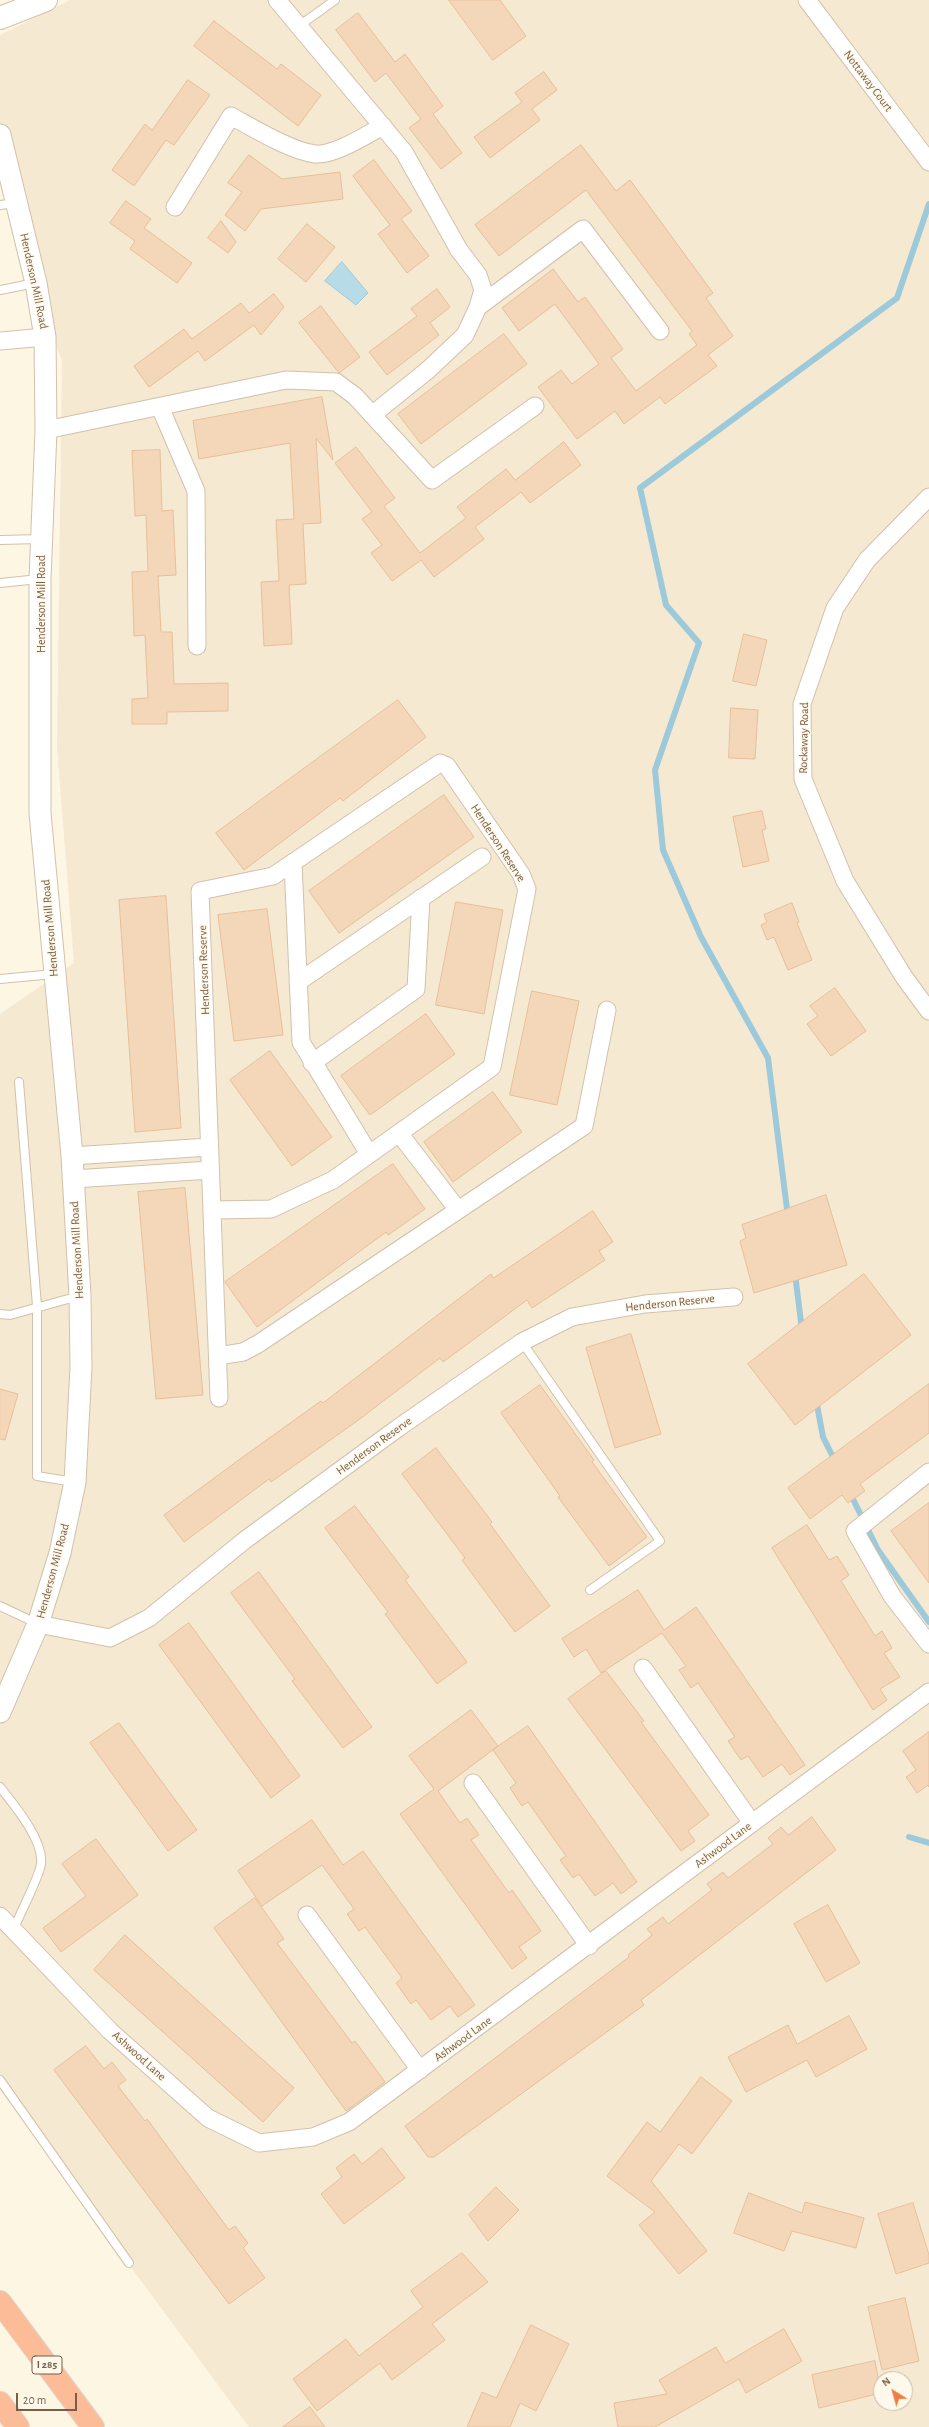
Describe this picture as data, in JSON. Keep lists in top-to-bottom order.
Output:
{
  "streets": {
    "highway": ["I 285"],
    "street": [
      "Nottaway Court",
      "Henderson Mill Road",
      "Rockaway Road",
      "Henderson Reserve",
      "Ashwood Lane"
    ]
  },
  "crossings": [
    ["Henderson Mill Road", "Henderson Reserve"]
  ],
  "scale_bar": "20 m",
  "north": "top left"
}
